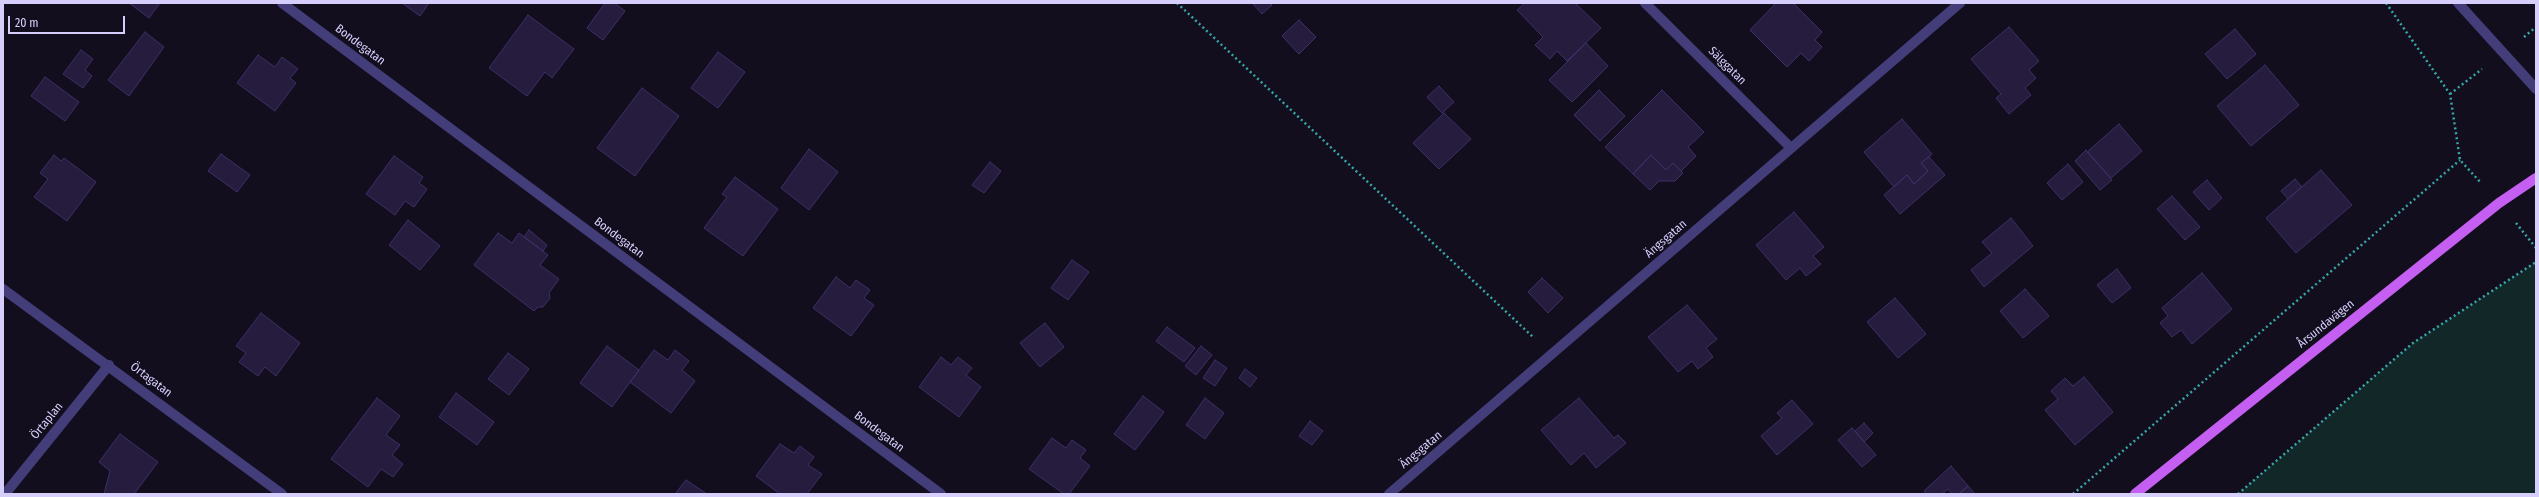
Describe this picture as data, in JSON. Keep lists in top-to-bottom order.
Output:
{
  "streets": {
    "main road": ["Årsundavägen"],
    "street": [
      "Bondegatan",
      "Sälggatan",
      "Ängsgatan",
      "Örtagatan",
      "Örtaplan"
    ]
  },
  "crossings": [
    ["Sälggatan", "Ängsgatan"],
    ["Örtagatan", "Örtaplan"]
  ],
  "scale_bar": "20 m"
}
